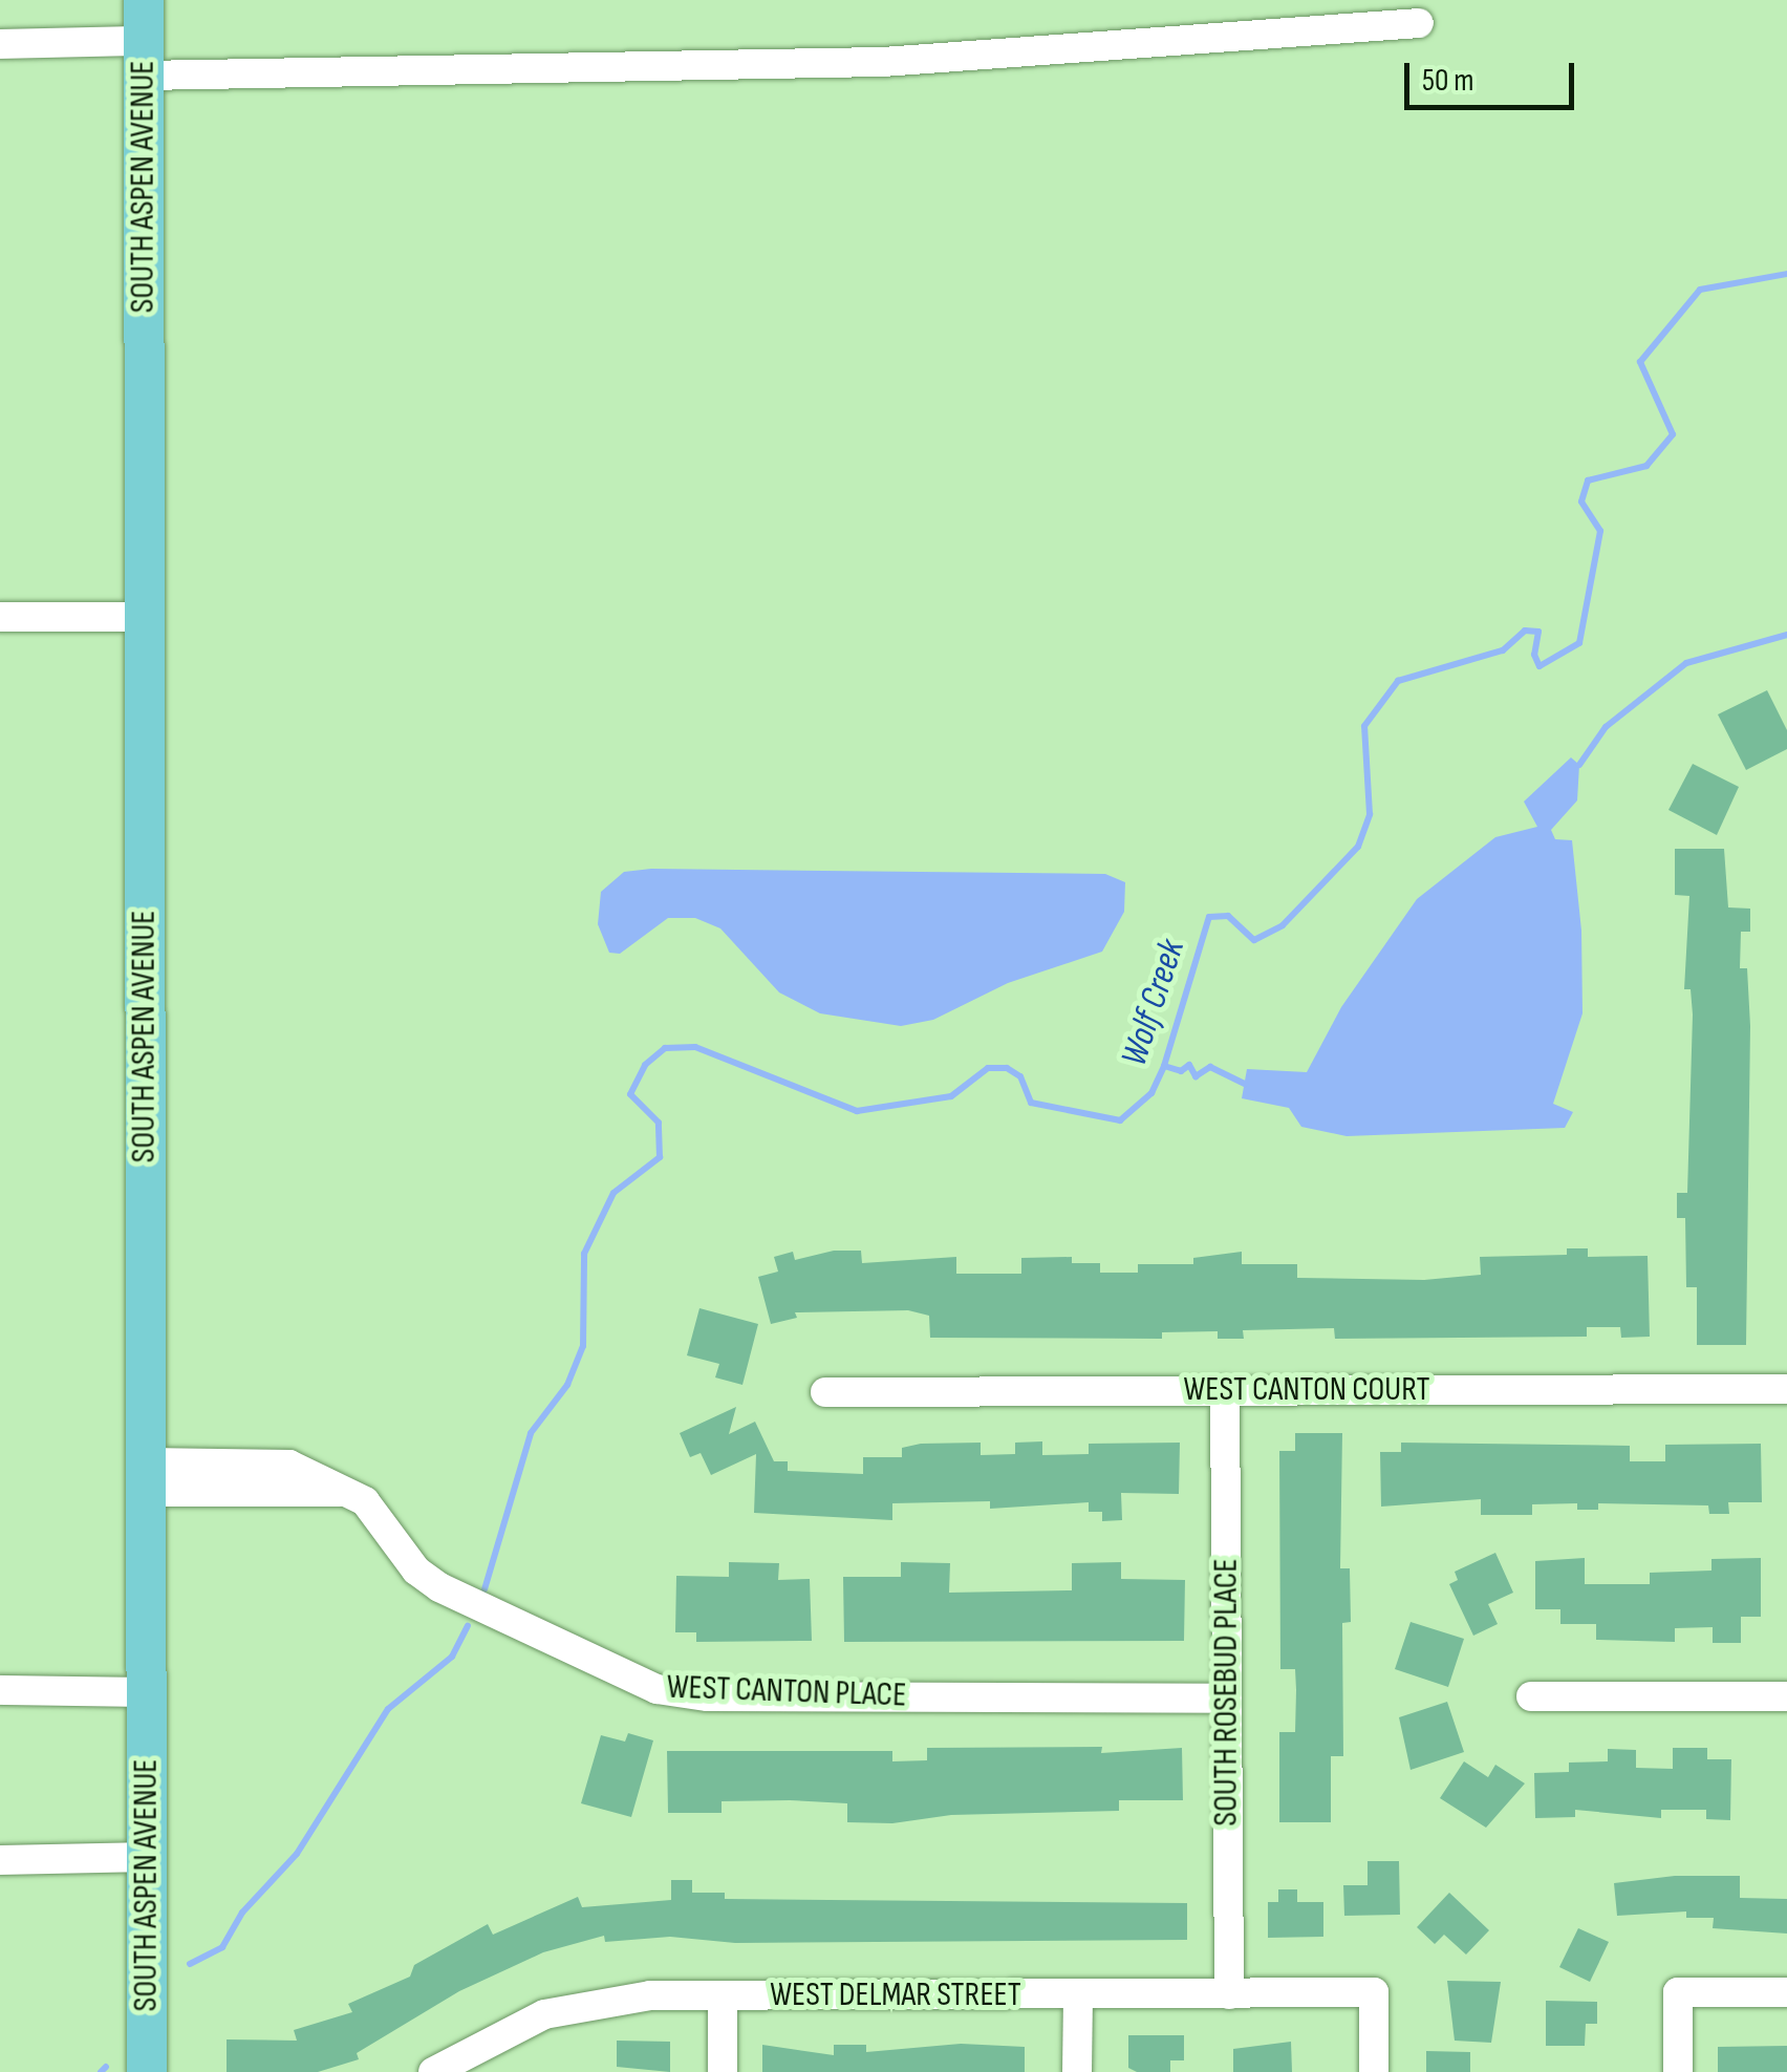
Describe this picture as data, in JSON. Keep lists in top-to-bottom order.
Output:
{
  "streets": {
    "main road": ["SOUTH ASPEN AVENUE"],
    "street": [
      "WEST CANTON COURT",
      "WEST CANTON PLACE",
      "SOUTH ROSEBUD PLACE",
      "WEST DELMAR STREET"
    ]
  },
  "crossings": [
    ["SOUTH ASPEN AVENUE", "WEST CANTON PLACE"],
    ["WEST CANTON COURT", "SOUTH ROSEBUD PLACE"],
    ["WEST CANTON PLACE", "SOUTH ROSEBUD PLACE"],
    ["SOUTH ROSEBUD PLACE", "WEST DELMAR STREET"]
  ],
  "water": ["Wolf Creek"],
  "scale_bar": "50 m"
}
